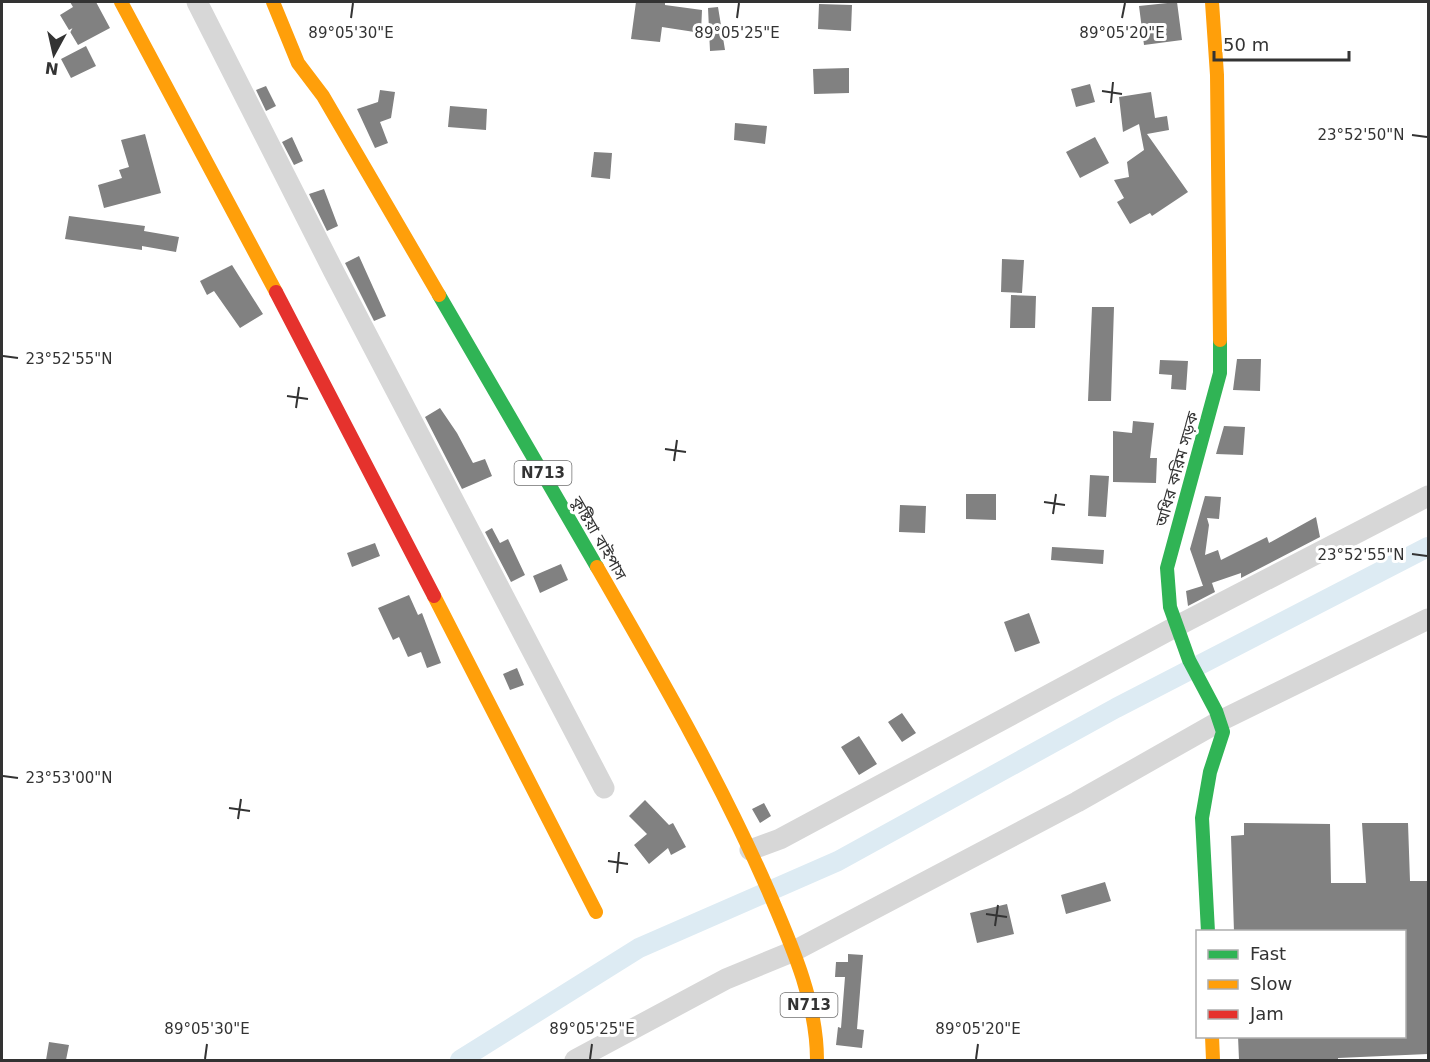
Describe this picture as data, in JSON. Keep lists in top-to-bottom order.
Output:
{
  "streets": {
    "main road": ["অধির করিম সড়ক", "N713", "কুষ্টিয়া বাইপাস"]
  },
  "legend": ["Fast", "Slow", "Jam"],
  "scale_bar": "50 m",
  "north": "bottom",
  "coordinates": [
    "89°05'30\"E",
    "89°05'25\"E",
    "89°05'20\"E",
    "23°52'50\"N",
    "23°52'55\"N",
    "23°53'00\"N"
  ]
}
